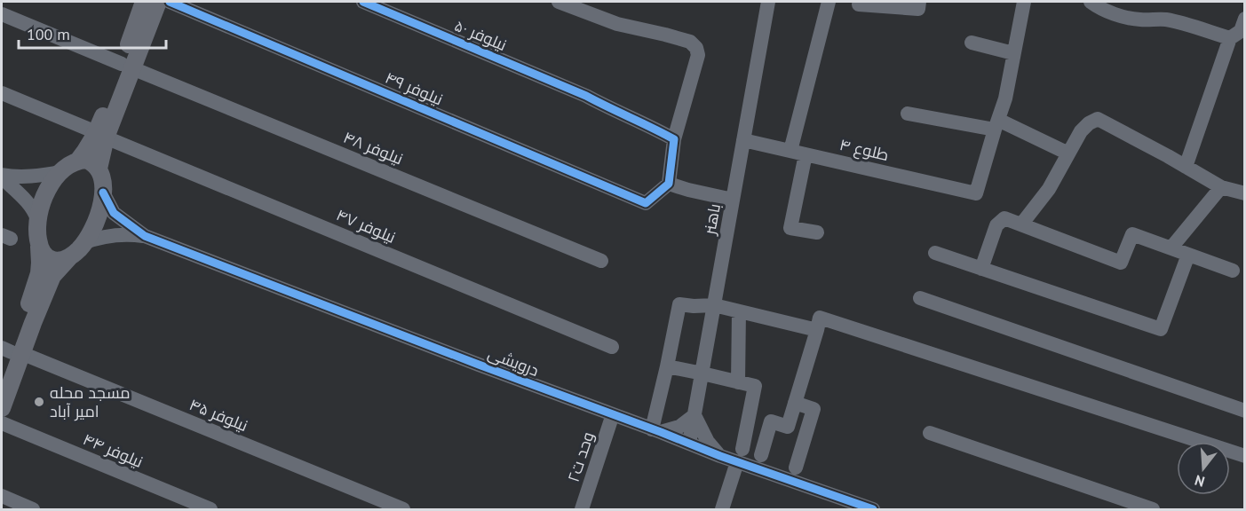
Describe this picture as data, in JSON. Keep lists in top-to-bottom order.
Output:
{
  "streets": {
    "street": [
      "نیلوفر ۵۰",
      "نیلوفر ۴۹",
      "نیلوفر ۴۸",
      "طلوع ۴",
      "باهنر",
      "نیلوفر ۴۷",
      "درویشی",
      "نیلوفر ۴۵",
      "نیلوفر ۴۴",
      "وحد ت۲"
    ]
  },
  "crossings": [
    ["طلوع ۴", "باهنر"],
    ["باهنر", "درویشی"],
    ["درویشی", "وحد ت۲"]
  ],
  "places": ["مسجد محله امیر آباد"],
  "scale_bar": "100 m",
  "north": "bottom"
}
